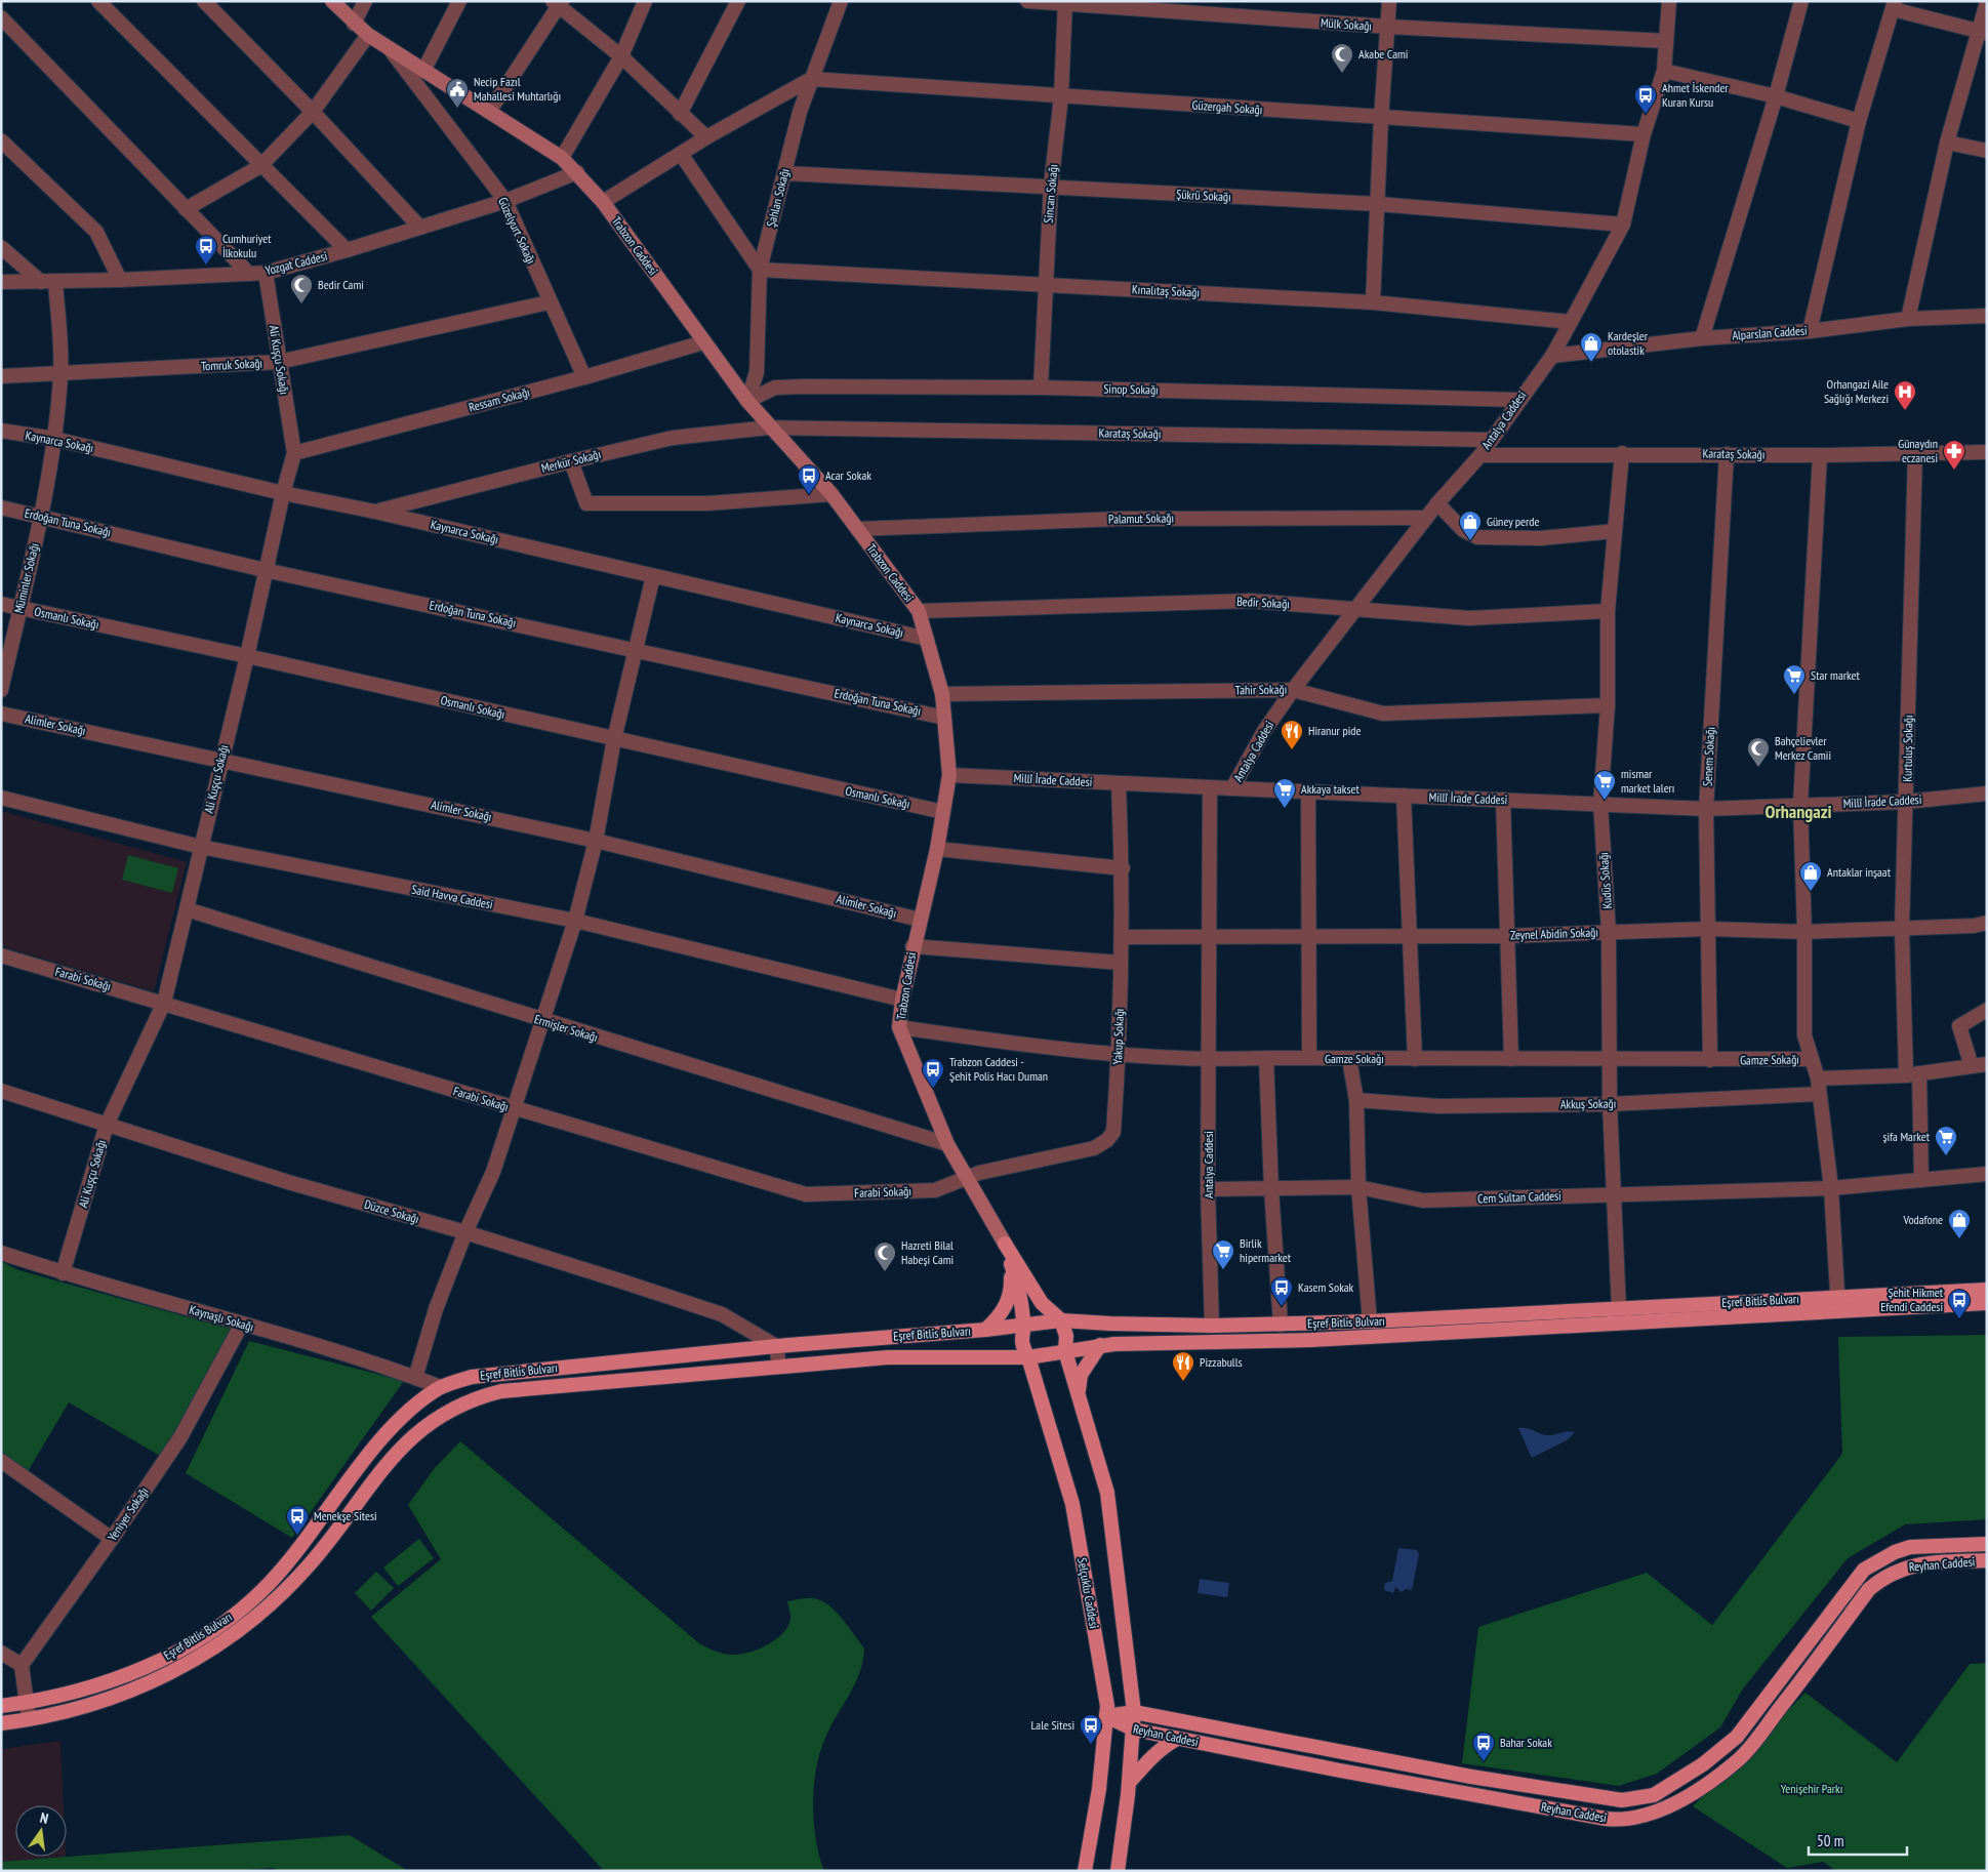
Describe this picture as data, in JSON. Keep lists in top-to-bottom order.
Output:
{
  "streets": {
    "main road": [
      "Trabzon Caddesi",
      "Eşref Bitlis Bulvarı",
      "Reyhan Caddesi",
      "Selçuklu Caddesi"
    ],
    "street": [
      "Mülk Sokağı",
      "Güzergah Sokağı",
      "Sincan Sokağı",
      "Şükrü Sokağı",
      "Şahlan Sokağı",
      "Güzelyurt Sokağı",
      "Yozgat Caddesi",
      "Kınalıtaş Sokağı",
      "Alparslan Caddesi",
      "Ali Kuşçu Sokağı",
      "Tomruk Sokağı",
      "Sinop Sokağı",
      "Ressam Sokağı",
      "Antalya Caddesi",
      "Karataş Sokağı",
      "Kaynarca Sokağı",
      "Merkür Sokağı",
      "Palamut Sokağı",
      "Erdoğan Tuna Sokağı",
      "Müminler Sokağı",
      "Bedir Sokağı",
      "Osmanlı Sokağı",
      "Tahir Sokağı",
      "Alimler Sokağı",
      "Kurtuluş Sokağı",
      "Senem Sokağı",
      "Millî İrade Caddesi",
      "Kudüs Sokağı",
      "Said Havva Caddesi",
      "Zeynel Abidin Sokağı",
      "Farabi Sokağı",
      "Ermişler Sokağı",
      "Yakup Sokağı",
      "Gamze Sokağı",
      "Akkuş Sokağı",
      "Cem Sultan Caddesi",
      "Düzce Sokağı",
      "Kaynaşlı Sokağı",
      "Yeniyer Sokağı"
    ]
  },
  "crossings": [
    ["Mülk Sokağı", "Sincan Sokağı"],
    ["Mülk Sokağı", "Antalya Caddesi"],
    ["Güzergah Sokağı", "Sincan Sokağı"],
    ["Güzergah Sokağı", "Şahlan Sokağı"],
    ["Güzergah Sokağı", "Antalya Caddesi"],
    ["Sincan Sokağı", "Şükrü Sokağı"],
    ["Sincan Sokağı", "Kınalıtaş Sokağı"],
    ["Sincan Sokağı", "Sinop Sokağı"],
    ["Şükrü Sokağı", "Şahlan Sokağı"],
    ["Şükrü Sokağı", "Antalya Caddesi"],
    ["Şahlan Sokağı", "Trabzon Caddesi"],
    ["Şahlan Sokağı", "Kınalıtaş Sokağı"],
    ["Şahlan Sokağı", "Sinop Sokağı"],
    ["Güzelyurt Sokağı", "Trabzon Caddesi"],
    ["Güzelyurt Sokağı", "Yozgat Caddesi"],
    ["Güzelyurt Sokağı", "Tomruk Sokağı"],
    ["Güzelyurt Sokağı", "Ressam Sokağı"],
    ["Trabzon Caddesi", "Yozgat Caddesi"],
    ["Trabzon Caddesi", "Sinop Sokağı"],
    ["Trabzon Caddesi", "Ressam Sokağı"],
    ["Trabzon Caddesi", "Karataş Sokağı"],
    ["Trabzon Caddesi", "Kaynarca Sokağı"],
    ["Trabzon Caddesi", "Merkür Sokağı"],
    ["Trabzon Caddesi", "Palamut Sokağı"],
    ["Trabzon Caddesi", "Erdoğan Tuna Sokağı"],
    ["Trabzon Caddesi", "Bedir Sokağı"],
    ["Trabzon Caddesi", "Osmanlı Sokağı"],
    ["Trabzon Caddesi", "Tahir Sokağı"],
    ["Trabzon Caddesi", "Alimler Sokağı"],
    ["Trabzon Caddesi", "Millî İrade Caddesi"],
    ["Trabzon Caddesi", "Said Havva Caddesi"],
    ["Trabzon Caddesi", "Farabi Sokağı"],
    ["Trabzon Caddesi", "Ermişler Sokağı"],
    ["Trabzon Caddesi", "Yakup Sokağı"],
    ["Trabzon Caddesi", "Gamze Sokağı"],
    ["Trabzon Caddesi", "Eşref Bitlis Bulvarı"],
    ["Trabzon Caddesi", "Selçuklu Caddesi"],
    ["Yozgat Caddesi", "Ali Kuşçu Sokağı"],
    ["Yozgat Caddesi", "Müminler Sokağı"],
    ["Kınalıtaş Sokağı", "Antalya Caddesi"],
    ["Alparslan Caddesi", "Antalya Caddesi"],
    ["Ali Kuşçu Sokağı", "Tomruk Sokağı"],
    ["Ali Kuşçu Sokağı", "Ressam Sokağı"],
    ["Ali Kuşçu Sokağı", "Kaynarca Sokağı"],
    ["Ali Kuşçu Sokağı", "Erdoğan Tuna Sokağı"],
    ["Ali Kuşçu Sokağı", "Osmanlı Sokağı"],
    ["Ali Kuşçu Sokağı", "Alimler Sokağı"],
    ["Ali Kuşçu Sokağı", "Said Havva Caddesi"],
    ["Ali Kuşçu Sokağı", "Farabi Sokağı"],
    ["Ali Kuşçu Sokağı", "Ermişler Sokağı"],
    ["Ali Kuşçu Sokağı", "Düzce Sokağı"],
    ["Ali Kuşçu Sokağı", "Kaynaşlı Sokağı"],
    ["Tomruk Sokağı", "Müminler Sokağı"],
    ["Sinop Sokağı", "Antalya Caddesi"],
    ["Antalya Caddesi", "Karataş Sokağı"],
    ["Antalya Caddesi", "Palamut Sokağı"],
    ["Antalya Caddesi", "Bedir Sokağı"],
    ["Antalya Caddesi", "Tahir Sokağı"],
    ["Antalya Caddesi", "Millî İrade Caddesi"],
    ["Antalya Caddesi", "Zeynel Abidin Sokağı"],
    ["Antalya Caddesi", "Gamze Sokağı"],
    ["Antalya Caddesi", "Cem Sultan Caddesi"],
    ["Antalya Caddesi", "Eşref Bitlis Bulvarı"],
    ["Karataş Sokağı", "Merkür Sokağı"],
    ["Karataş Sokağı", "Kurtuluş Sokağı"],
    ["Karataş Sokağı", "Senem Sokağı"],
    ["Karataş Sokağı", "Kudüs Sokağı"],
    ["Kaynarca Sokağı", "Merkür Sokağı"],
    ["Kaynarca Sokağı", "Müminler Sokağı"],
    ["Erdoğan Tuna Sokağı", "Müminler Sokağı"],
    ["Müminler Sokağı", "Osmanlı Sokağı"],
    ["Bedir Sokağı", "Kudüs Sokağı"],
    ["Tahir Sokağı", "Kudüs Sokağı"],
    ["Kurtuluş Sokağı", "Millî İrade Caddesi"],
    ["Kurtuluş Sokağı", "Zeynel Abidin Sokağı"],
    ["Kurtuluş Sokağı", "Cem Sultan Caddesi"],
    ["Senem Sokağı", "Millî İrade Caddesi"],
    ["Senem Sokağı", "Zeynel Abidin Sokağı"],
    ["Senem Sokağı", "Gamze Sokağı"],
    ["Millî İrade Caddesi", "Kudüs Sokağı"],
    ["Millî İrade Caddesi", "Yakup Sokağı"],
    ["Kudüs Sokağı", "Zeynel Abidin Sokağı"],
    ["Kudüs Sokağı", "Gamze Sokağı"],
    ["Kudüs Sokağı", "Akkuş Sokağı"],
    ["Kudüs Sokağı", "Cem Sultan Caddesi"],
    ["Kudüs Sokağı", "Eşref Bitlis Bulvarı"],
    ["Zeynel Abidin Sokağı", "Yakup Sokağı"],
    ["Farabi Sokağı", "Yakup Sokağı"],
    ["Yakup Sokağı", "Gamze Sokağı"],
    ["Düzce Sokağı", "Eşref Bitlis Bulvarı"],
    ["Eşref Bitlis Bulvarı", "Kaynaşlı Sokağı"],
    ["Eşref Bitlis Bulvarı", "Selçuklu Caddesi"],
    ["Kaynaşlı Sokağı", "Yeniyer Sokağı"],
    ["Reyhan Caddesi", "Selçuklu Caddesi"]
  ],
  "districts": ["Orhangazi"],
  "parks": ["Yenişehir Parkı"],
  "places": {
    "mosque": [
      "Akabe Cami",
      "Bedir Cami",
      "Bahçelievler Merkez Camii",
      "Hazreti Bilal Habeşi Cami"
    ],
    "public building": ["Necip Fazıl Mahallesi Muhtarlığı"],
    "bus stop": [
      "Ahmet İskender Kuran Kursu",
      "Cumhuriyet İlkokulu",
      "Acar Sokak",
      "Trabzon Caddesi - Şehit Polis Hacı Duman",
      "Kasem Sokak",
      "Şehit Hikmet Efendi Caddesi",
      "Menekşe Sitesi",
      "Lale Sitesi",
      "Bahar Sokak"
    ],
    "shop": [
      "Kardeşler otolastik",
      "Güney perde",
      "Antaklar inşaat",
      "Vodafone"
    ],
    "hospital": ["Orhangazi Aile Sağlığı Merkezi"],
    "pharmacy": ["Günaydın eczanesi"],
    "supermarket": [
      "Star market",
      "mismar market lalerı",
      "Akkaya takset",
      "şifa Market",
      "Birlik hipermarket"
    ],
    "restaurant": ["Hiranur pide", "Pizzabulls"]
  },
  "scale_bar": "50 m",
  "north": "top"
}
